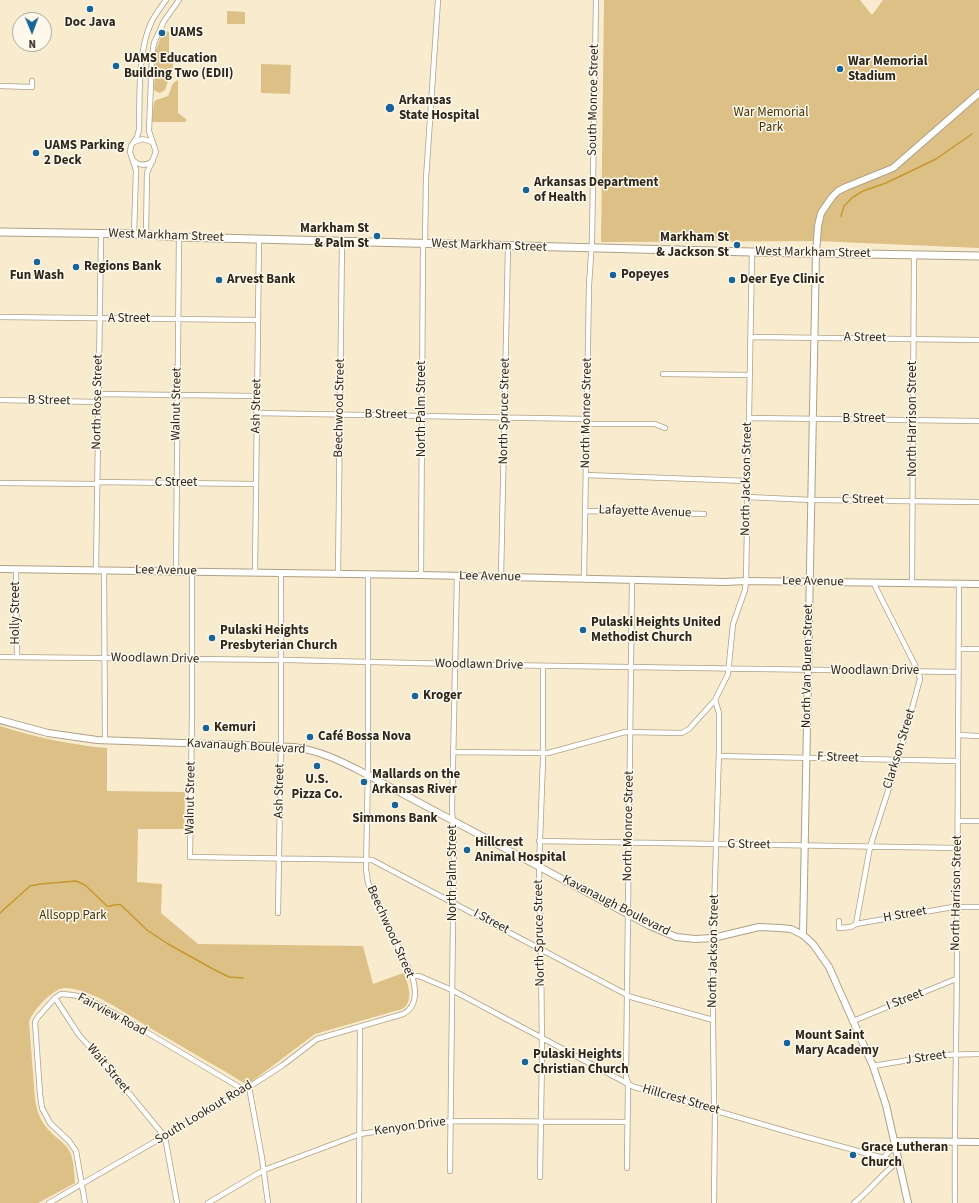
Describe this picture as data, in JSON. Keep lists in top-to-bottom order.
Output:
{
  "streets": {
    "main road": ["West Markham Street"],
    "street": [
      "South Monroe Street",
      "A Street",
      "B Street",
      "North Rose Street",
      "Walnut Street",
      "Ash Street",
      "Beechwood Street",
      "North Palm Street",
      "North Spruce Street",
      "North Monroe Street",
      "North Harrison Street",
      "North Jackson Street",
      "C Street",
      "Lafayette Avenue",
      "Lee Avenue",
      "Holly Street",
      "Woodlawn Drive",
      "North Van Buren Street",
      "Kavanaugh Boulevard",
      "Clarkson Street",
      "F Street",
      "G Street",
      "H Street",
      "I Street",
      "Fairview Road",
      "J Street",
      "Wait Street",
      "Hillcrest Street",
      "South Lookout Road",
      "Kenyon Drive"
    ]
  },
  "crossings": [
    ["South Monroe Street", "West Markham Street"],
    ["South Monroe Street", "North Monroe Street"],
    ["West Markham Street", "North Rose Street"],
    ["West Markham Street", "Walnut Street"],
    ["West Markham Street", "Ash Street"],
    ["West Markham Street", "Beechwood Street"],
    ["West Markham Street", "North Palm Street"],
    ["West Markham Street", "North Spruce Street"],
    ["West Markham Street", "North Monroe Street"],
    ["West Markham Street", "North Harrison Street"],
    ["West Markham Street", "North Jackson Street"],
    ["West Markham Street", "North Van Buren Street"],
    ["A Street", "North Rose Street"],
    ["A Street", "Walnut Street"],
    ["A Street", "Ash Street"],
    ["A Street", "North Harrison Street"],
    ["A Street", "North Jackson Street"],
    ["A Street", "North Van Buren Street"],
    ["B Street", "North Rose Street"],
    ["B Street", "Ash Street"],
    ["B Street", "Beechwood Street"],
    ["B Street", "North Palm Street"],
    ["B Street", "North Spruce Street"],
    ["B Street", "North Monroe Street"],
    ["B Street", "North Harrison Street"],
    ["B Street", "North Jackson Street"],
    ["B Street", "North Van Buren Street"],
    ["North Rose Street", "C Street"],
    ["North Rose Street", "Lee Avenue"],
    ["Walnut Street", "C Street"],
    ["Walnut Street", "Lee Avenue"],
    ["Walnut Street", "Woodlawn Drive"],
    ["Walnut Street", "Kavanaugh Boulevard"],
    ["Walnut Street", "I Street"],
    ["Ash Street", "C Street"],
    ["Ash Street", "Lee Avenue"],
    ["Ash Street", "Woodlawn Drive"],
    ["Ash Street", "Kavanaugh Boulevard"],
    ["Ash Street", "I Street"],
    ["Beechwood Street", "Lee Avenue"],
    ["Beechwood Street", "Woodlawn Drive"],
    ["Beechwood Street", "Kavanaugh Boulevard"],
    ["Beechwood Street", "I Street"],
    ["Beechwood Street", "Hillcrest Street"],
    ["Beechwood Street", "South Lookout Road"],
    ["North Palm Street", "North Jackson Street"],
    ["North Palm Street", "Lee Avenue"],
    ["North Palm Street", "Woodlawn Drive"],
    ["North Palm Street", "Kavanaugh Boulevard"],
    ["North Palm Street", "I Street"],
    ["North Palm Street", "Hillcrest Street"],
    ["North Palm Street", "Kenyon Drive"],
    ["North Spruce Street", "North Jackson Street"],
    ["North Spruce Street", "Lee Avenue"],
    ["North Spruce Street", "Woodlawn Drive"],
    ["North Spruce Street", "Kavanaugh Boulevard"],
    ["North Spruce Street", "G Street"],
    ["North Spruce Street", "I Street"],
    ["North Spruce Street", "Hillcrest Street"],
    ["North Spruce Street", "Kenyon Drive"],
    ["North Monroe Street", "North Jackson Street"],
    ["North Monroe Street", "Lafayette Avenue"],
    ["North Monroe Street", "Lee Avenue"],
    ["North Monroe Street", "Woodlawn Drive"],
    ["North Monroe Street", "Kavanaugh Boulevard"],
    ["North Monroe Street", "G Street"],
    ["North Monroe Street", "I Street"],
    ["North Monroe Street", "Hillcrest Street"],
    ["North Monroe Street", "Kenyon Drive"],
    ["North Harrison Street", "C Street"],
    ["North Harrison Street", "Lee Avenue"],
    ["North Harrison Street", "Woodlawn Drive"],
    ["North Harrison Street", "F Street"],
    ["North Harrison Street", "G Street"],
    ["North Harrison Street", "H Street"],
    ["North Harrison Street", "I Street"],
    ["North Harrison Street", "J Street"],
    ["North Jackson Street", "C Street"],
    ["North Jackson Street", "Lee Avenue"],
    ["North Jackson Street", "Woodlawn Drive"],
    ["North Jackson Street", "Kavanaugh Boulevard"],
    ["North Jackson Street", "F Street"],
    ["North Jackson Street", "G Street"],
    ["North Jackson Street", "I Street"],
    ["North Jackson Street", "Hillcrest Street"],
    ["C Street", "North Van Buren Street"],
    ["Lee Avenue", "Holly Street"],
    ["Lee Avenue", "North Van Buren Street"],
    ["Lee Avenue", "Clarkson Street"],
    ["Holly Street", "Woodlawn Drive"],
    ["Woodlawn Drive", "North Van Buren Street"],
    ["Woodlawn Drive", "Clarkson Street"],
    ["North Van Buren Street", "Kavanaugh Boulevard"],
    ["North Van Buren Street", "F Street"],
    ["North Van Buren Street", "G Street"],
    ["Kavanaugh Boulevard", "I Street"],
    ["Kavanaugh Boulevard", "J Street"],
    ["Kavanaugh Boulevard", "Hillcrest Street"],
    ["Clarkson Street", "F Street"],
    ["Clarkson Street", "G Street"],
    ["Clarkson Street", "H Street"],
    ["Fairview Road", "Wait Street"],
    ["Fairview Road", "South Lookout Road"],
    ["Wait Street", "South Lookout Road"]
  ],
  "parks": ["War Memorial Park", "Allsopp Park"],
  "places": [
    "Doc Java",
    "UAMS",
    "UAMS Education Building Two (EDII)",
    "War Memorial Stadium",
    "Arkansas State Hospital",
    "UAMS Parking 2 Deck",
    "Arkansas Department of Health",
    "Markham St & Palm St",
    "Markham St & Jackson St",
    "Fun Wash",
    "Regions Bank",
    "Popeyes",
    "Arvest Bank",
    "Deer Eye Clinic",
    "Pulaski Heights United Methodist Church",
    "Pulaski Heights Presbyterian Church",
    "Kroger",
    "Kemuri",
    "Café Bossa Nova",
    "U.S. Pizza Co.",
    "Mallards on the Arkansas River",
    "Simmons Bank",
    "Hillcrest Animal Hospital",
    "Mount Saint Mary Academy",
    "Pulaski Heights Christian Church",
    "Grace Lutheran Church"
  ],
  "north": "bottom"
}
